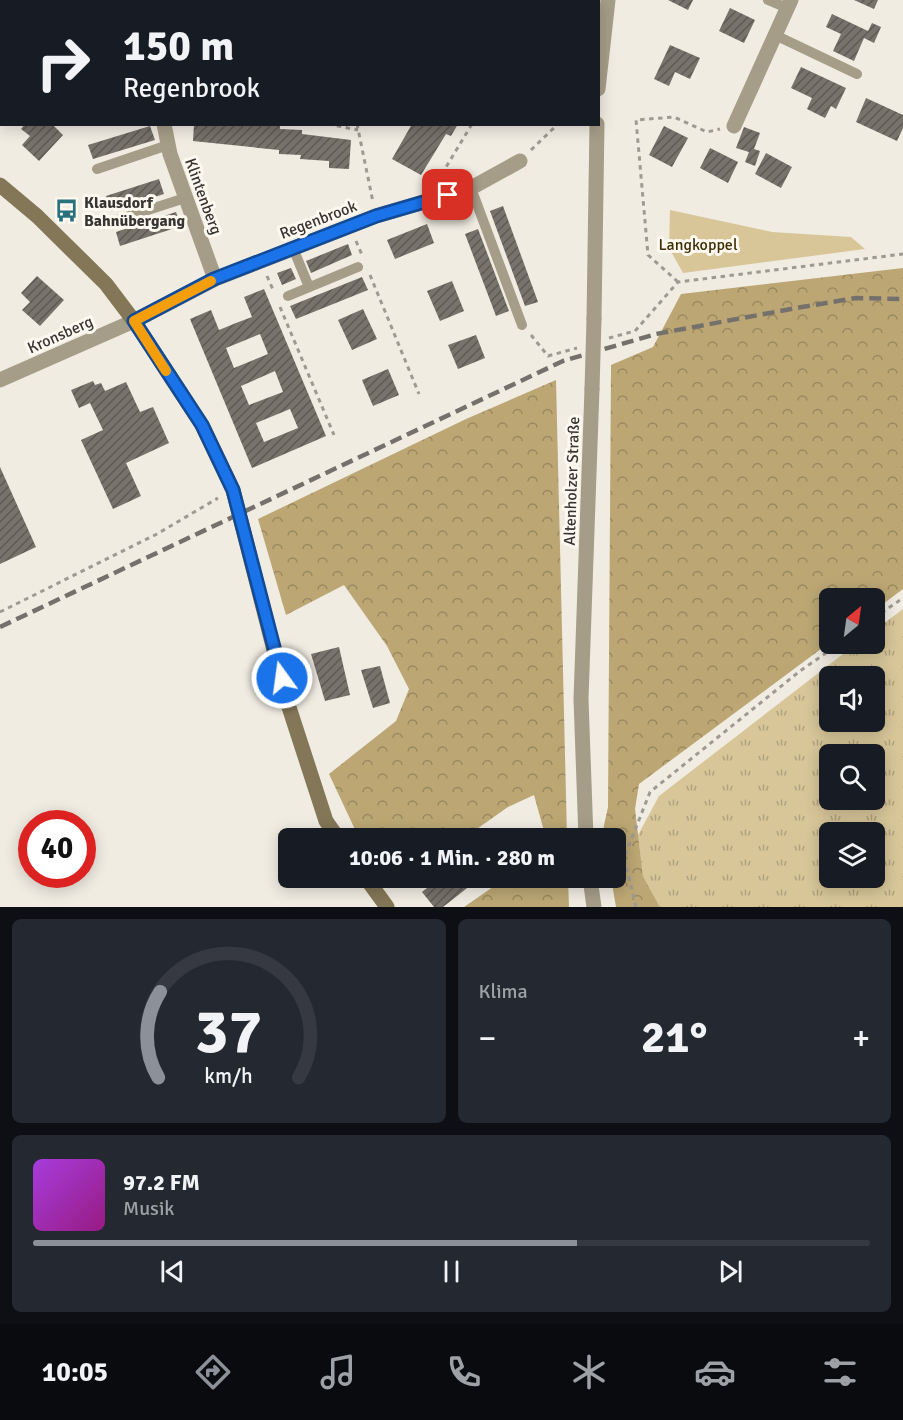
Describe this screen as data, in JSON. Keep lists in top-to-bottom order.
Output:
{
  "streets": {
    "street": [
      "Klintenberg",
      "Regenbrook",
      "Kronsberg",
      "Altenholzer Straße"
    ]
  },
  "crossings": [
    ["Klintenberg", "Regenbrook"],
    ["Regenbrook", "Kronsberg"]
  ],
  "parks": ["Langkoppel"],
  "places": {
    "bus stop": ["Klausdorf Bahnübergang"]
  },
  "north": "top right",
  "page": {
    "turn": ["150 m", "Regenbrook"],
    "limit": "40",
    "trip": "10:06 · 1 Min. · 280 m",
    "tile": "Klima",
    "heat": ["−", "21°", "+"],
    "song": ["97.2 FM", "Musik"],
    "tabs": "10:05",
    "gauge": ["37", "km/h"]
  }
}
